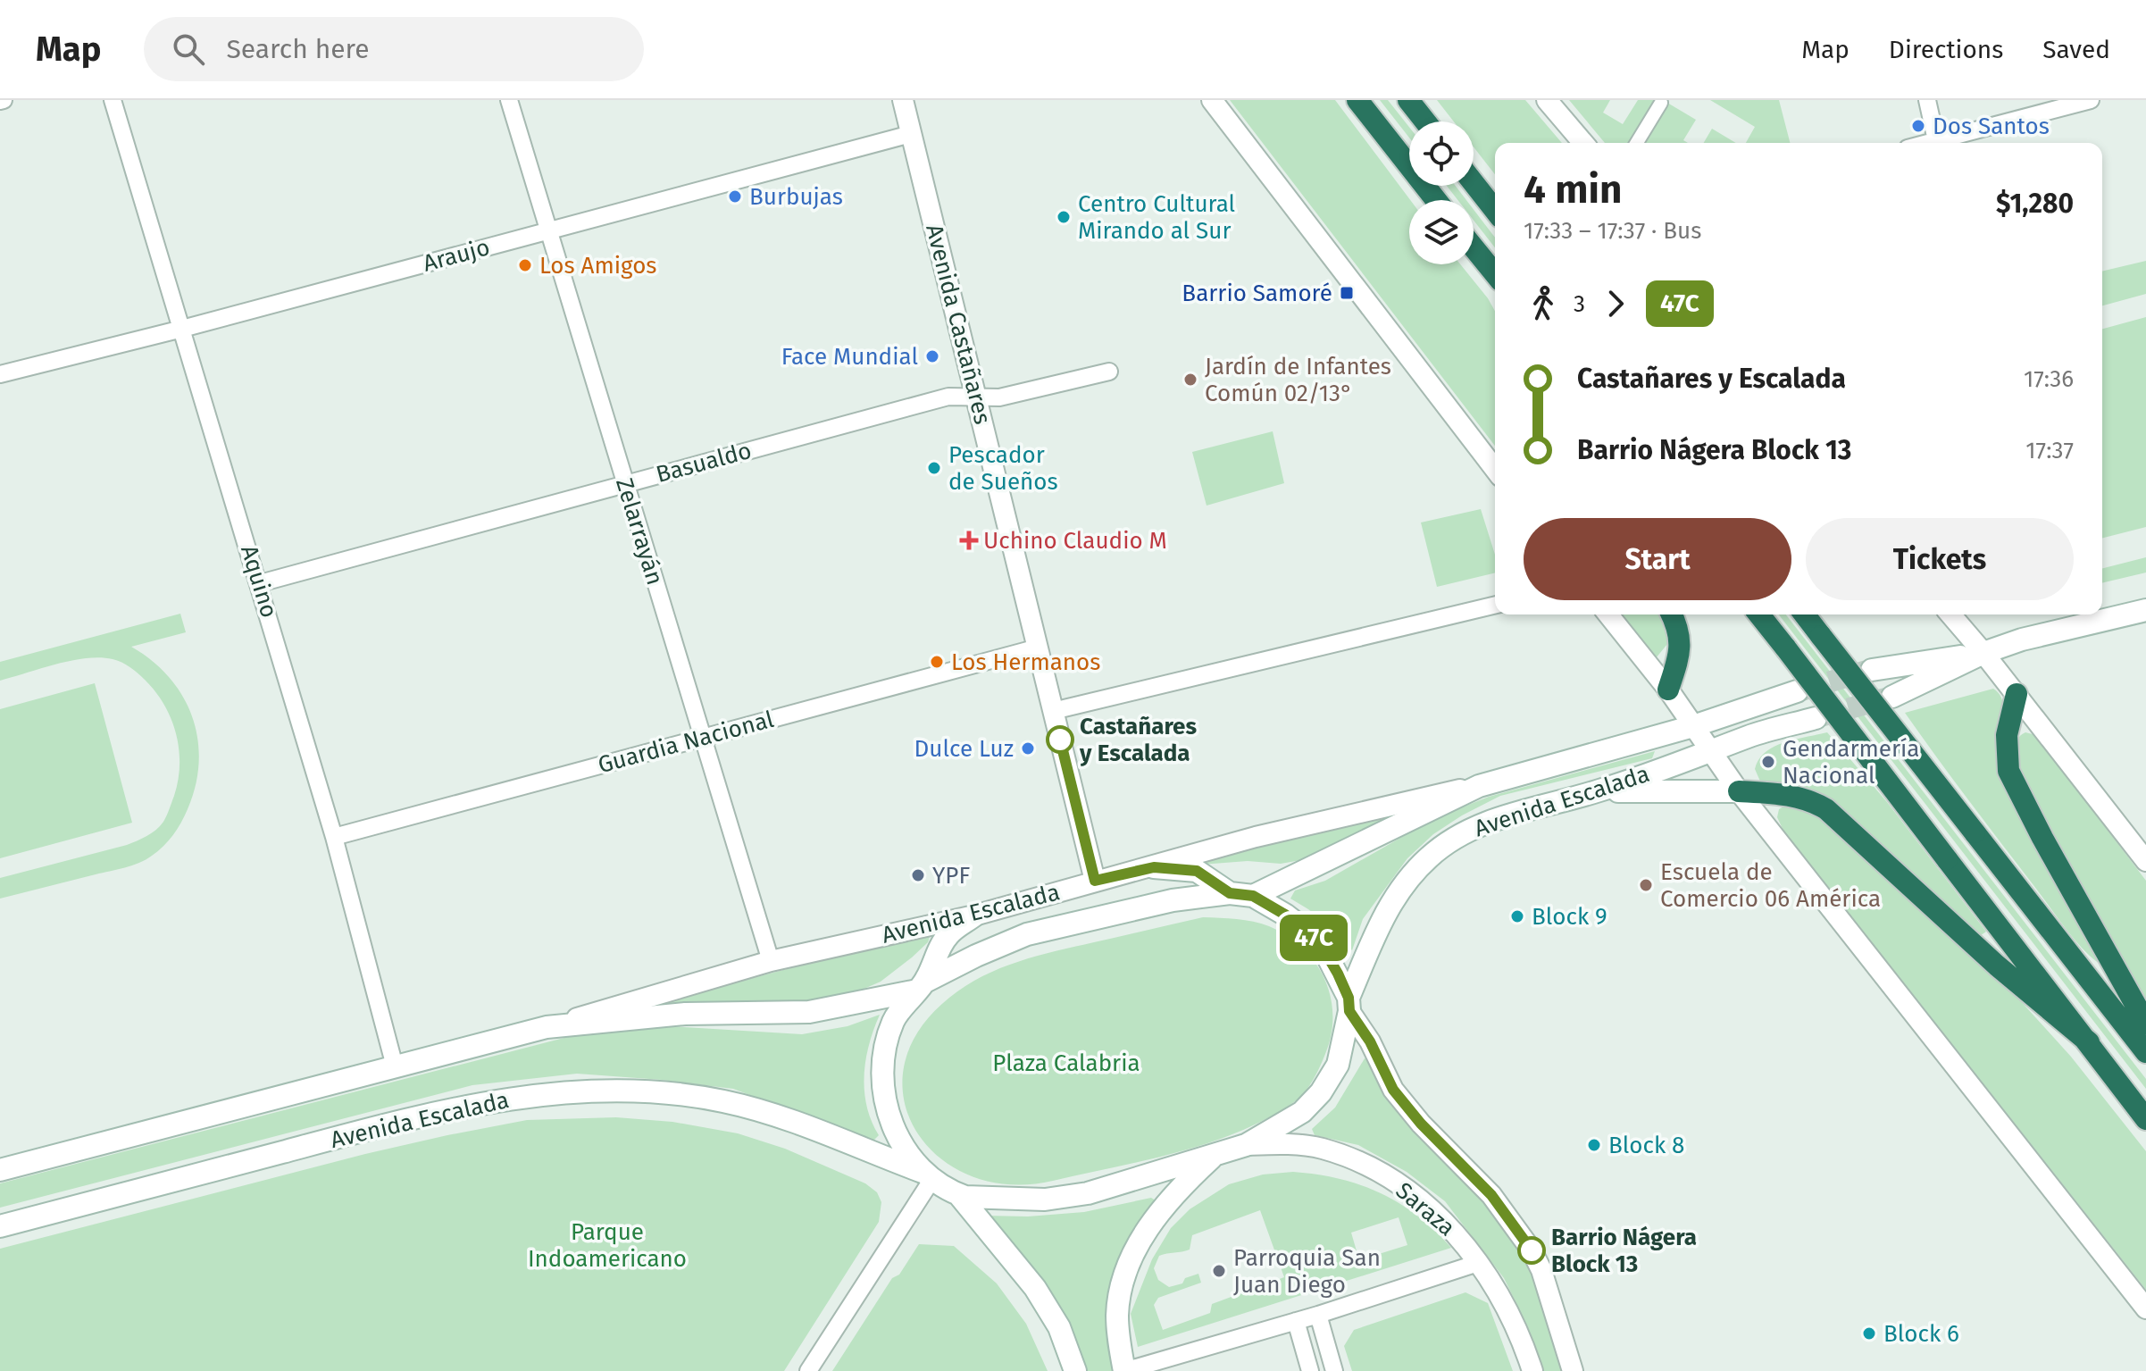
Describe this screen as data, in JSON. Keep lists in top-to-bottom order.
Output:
{
  "streets": {
    "main road": ["Avenida Escalada"],
    "street": [
      "Araujo",
      "Avenida Castañares",
      "Basualdo",
      "Zelarrayán",
      "Aquino",
      "Guardia Nacional",
      "Saraza"
    ]
  },
  "crossings": [
    ["Araujo", "Avenida Castañares"],
    ["Araujo", "Zelarrayán"],
    ["Araujo", "Aquino"],
    ["Avenida Castañares", "Basualdo"],
    ["Avenida Castañares", "Guardia Nacional"],
    ["Avenida Castañares", "Avenida Escalada"],
    ["Basualdo", "Zelarrayán"],
    ["Basualdo", "Aquino"],
    ["Zelarrayán", "Guardia Nacional"],
    ["Zelarrayán", "Avenida Escalada"],
    ["Aquino", "Guardia Nacional"],
    ["Aquino", "Avenida Escalada"],
    ["Avenida Escalada", "Saraza"]
  ],
  "parks": ["Plaza Calabria", "Parque Indoamericano"],
  "places": {
    "other": [
      "Dos Santos",
      "Burbujas",
      "Centro Cultural Mirando al Sur",
      "Los Amigos",
      "Face Mundial",
      "Jardín de Infantes Común 02/13°",
      "Pescador de Sueños",
      "Los Hermanos",
      "Castañares y Escalada",
      "Dulce Luz",
      "Gendarmería Nacional",
      "YPF",
      "Escuela de Comercio 06 América",
      "Block 9",
      "Block 8",
      "Barrio Nágera Block 13",
      "Parroquia San Juan Diego",
      "Block 6"
    ],
    "transit": ["Barrio Samoré"],
    "health": ["Uchino Claudio M"]
  },
  "lines": ["bus line 47C"],
  "page": {
    "header": "Map",
    "search": "Search here",
    "nav": ["Map", "Directions", "Saved"],
    "on_map": "47C",
    "heading": ["4 min", "17:33 – 17:37 · Bus", "$1,280"],
    "legs": ["3", "47C"],
    "list": [
      {
        "name": "Castañares y Escalada",
        "value": "17:36"
      },
      {
        "name": "Barrio Nágera Block 13",
        "value": "17:37"
      }
    ],
    "buttons": ["Start", "Tickets"]
  }
}
